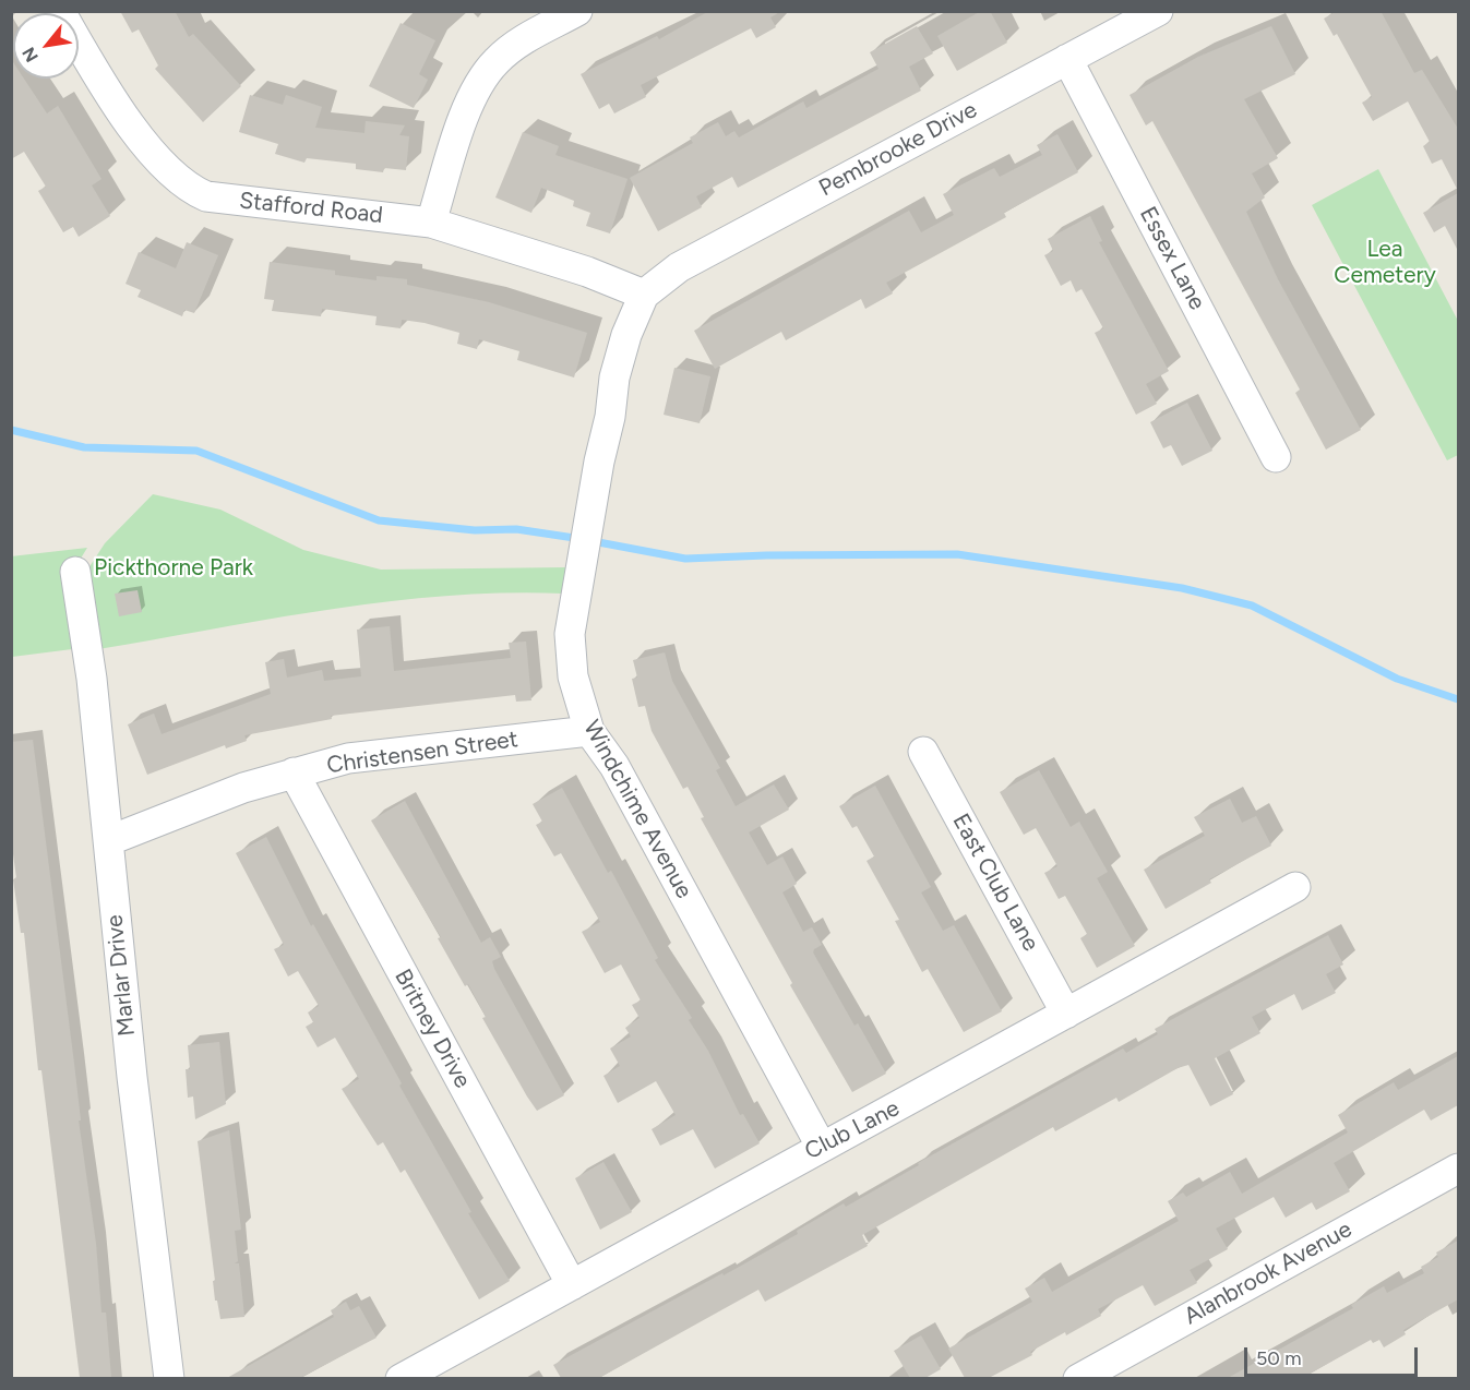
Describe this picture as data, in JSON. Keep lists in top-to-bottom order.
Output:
{
  "streets": {
    "street": [
      "Pembrooke Drive",
      "Stafford Road",
      "Essex Lane",
      "Christensen Street",
      "Windchime Avenue",
      "East Club Lane",
      "Marlar Drive",
      "Britney Drive",
      "Club Lane",
      "Alanbrook Avenue"
    ]
  },
  "crossings": [
    ["Pembrooke Drive", "Stafford Road"],
    ["Pembrooke Drive", "Essex Lane"],
    ["Pembrooke Drive", "Windchime Avenue"],
    ["Stafford Road", "Windchime Avenue"],
    ["Christensen Street", "Windchime Avenue"],
    ["Christensen Street", "Marlar Drive"],
    ["Christensen Street", "Britney Drive"],
    ["Windchime Avenue", "Club Lane"],
    ["East Club Lane", "Club Lane"],
    ["Britney Drive", "Club Lane"]
  ],
  "parks": ["Lea Cemetery", "Pickthorne Park"],
  "scale_bar": "50 m",
  "north": "bottom left"
}
